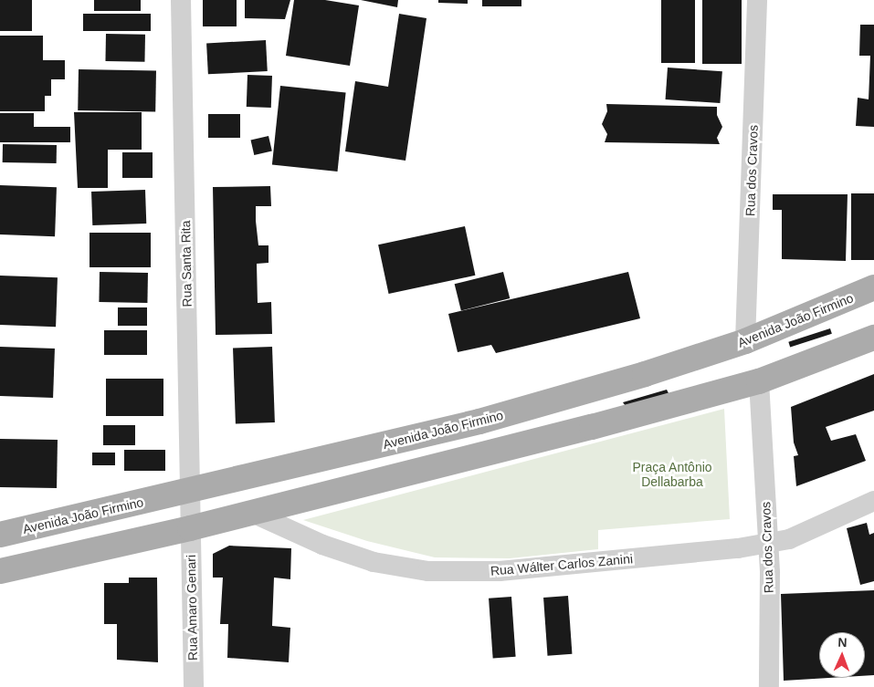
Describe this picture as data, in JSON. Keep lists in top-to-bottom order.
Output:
{
  "streets": {
    "main road": ["Avenida João Firmino"],
    "street": [
      "Rua dos Cravos",
      "Rua Santa Rita",
      "Rua Wálter Carlos Zanini",
      "Rua Amaro Genari"
    ]
  },
  "crossings": [
    ["Rua dos Cravos", "Avenida João Firmino"],
    ["Rua dos Cravos", "Rua Wálter Carlos Zanini"],
    ["Rua Santa Rita", "Avenida João Firmino"],
    ["Rua Santa Rita", "Rua Amaro Genari"]
  ],
  "parks": ["Praça Antônio Dellabarba"],
  "north": "top"
}
